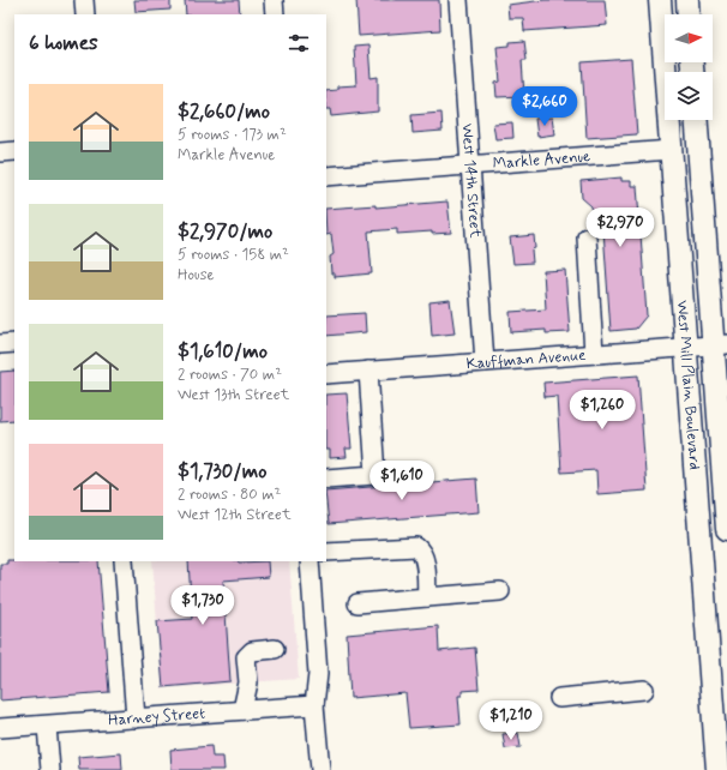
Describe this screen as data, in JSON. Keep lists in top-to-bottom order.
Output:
{
  "streets": {
    "main road": ["West Mill Plain Boulevard"],
    "street": [
      "Markle Avenue",
      "West 14th Street",
      "Kauffman Avenue",
      "Harney Street"
    ]
  },
  "crossings": [
    ["Markle Avenue", "West 14th Street"],
    ["Markle Avenue", "West Mill Plain Boulevard"],
    ["West 14th Street", "Kauffman Avenue"],
    ["Kauffman Avenue", "West Mill Plain Boulevard"]
  ],
  "north": "right",
  "page": {
    "heading": "6 homes",
    "list": [
      {
        "name": "$2,660/mo",
        "note": "5 rooms · 173 m² · Markle Avenue"
      },
      {
        "name": "$2,970/mo",
        "note": "5 rooms · 158 m² · House"
      },
      {
        "name": "$1,610/mo",
        "note": "2 rooms · 70 m² · West 13th Street"
      },
      {
        "name": "$1,730/mo",
        "note": "2 rooms · 80 m² · West 12th Street"
      }
    ],
    "price": [
      "$2,660",
      "$2,970",
      "$1,260",
      "$1,610",
      "$1,730",
      "$1,210"
    ]
  }
}
